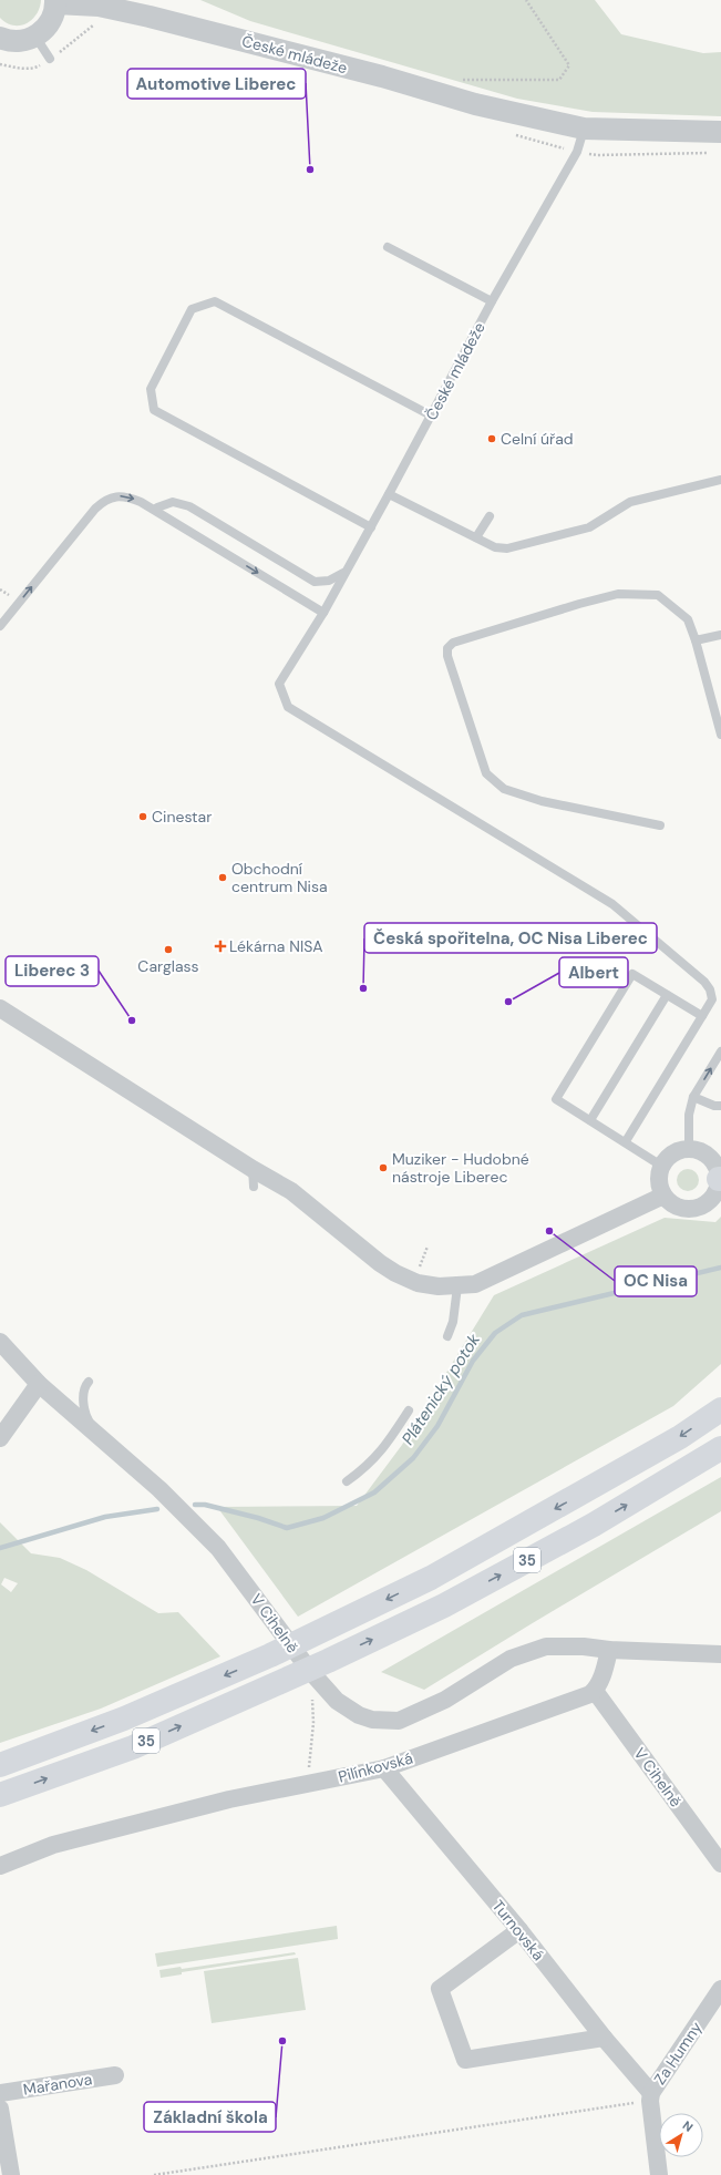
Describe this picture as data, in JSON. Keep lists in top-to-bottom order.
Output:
{
  "streets": {
    "highway": ["35"],
    "street": [
      "České mládeže",
      "V Cihelně",
      "Pilínkovská",
      "Turnovská",
      "Za Humny",
      "Mařanova"
    ]
  },
  "crossings": [
    ["35", "V Cihelně"],
    ["V Cihelně", "Pilínkovská"],
    ["Pilínkovská", "Turnovská"],
    ["Turnovská", "Za Humny"]
  ],
  "water": ["Plátenický potok"],
  "places": {
    "other": [
      "Automotive Liberec",
      "Celní úřad",
      "Cinestar",
      "Obchodní centrum Nisa",
      "Carglass",
      "Česká spořitelna, OC Nisa Liberec",
      "Albert",
      "Liberec 3",
      "Muziker - Hudobné nástroje Liberec",
      "OC Nisa",
      "Základní škola"
    ],
    "health": ["Lékárna NISA"]
  },
  "north": "top right"
}
